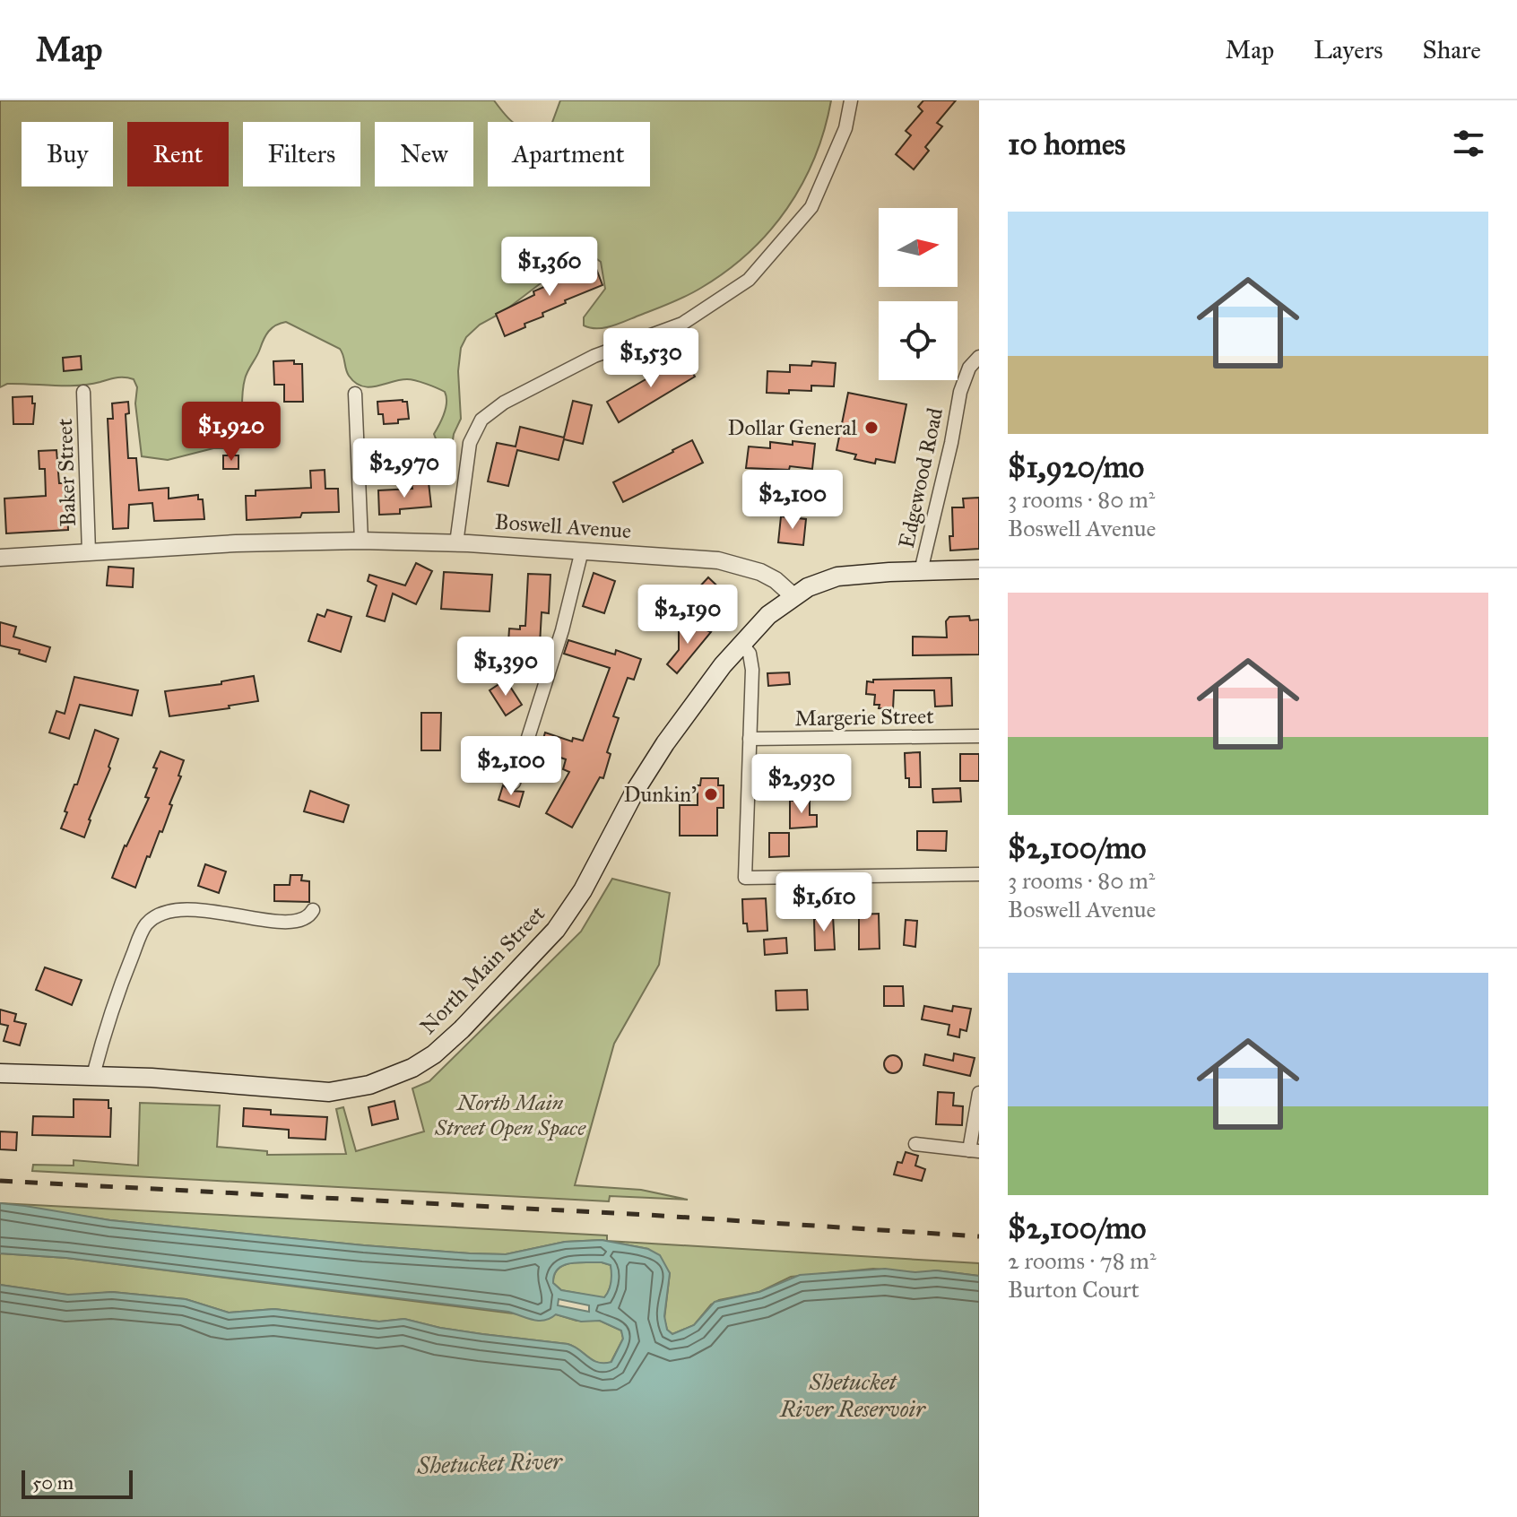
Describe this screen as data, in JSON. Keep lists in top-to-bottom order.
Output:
{
  "streets": {
    "main road": ["North Main Street"],
    "street": [
      "Baker Street",
      "Edgewood Road",
      "Boswell Avenue",
      "Margerie Street"
    ]
  },
  "crossings": [
    ["Baker Street", "Boswell Avenue"],
    ["Boswell Avenue", "North Main Street"]
  ],
  "water": ["Shetucket River Reservoir", "Shetucket River"],
  "parks": ["North Main Street Open Space"],
  "places": ["Dollar General", "Dunkin'"],
  "scale_bar": "50 m",
  "north": "right",
  "page": {
    "header": "Map",
    "nav": ["Map", "Layers", "Share"],
    "heading": "10 homes",
    "chip": [
      "Buy",
      "Rent",
      "Filters",
      "New",
      "Apartment"
    ],
    "list": [
      {
        "name": "$1,920/mo",
        "note": "3 rooms · 80 m² · Boswell Avenue"
      },
      {
        "name": "$2,100/mo",
        "note": "3 rooms · 80 m² · Boswell Avenue"
      },
      {
        "name": "$2,100/mo",
        "note": "2 rooms · 78 m² · Burton Court"
      }
    ],
    "price": [
      "$1,360",
      "$1,530",
      "$1,920",
      "$2,970",
      "$2,100",
      "$2,190",
      "$1,390",
      "$2,100",
      "$2,930",
      "$1,610"
    ],
    "scale": "50 m"
  }
}
